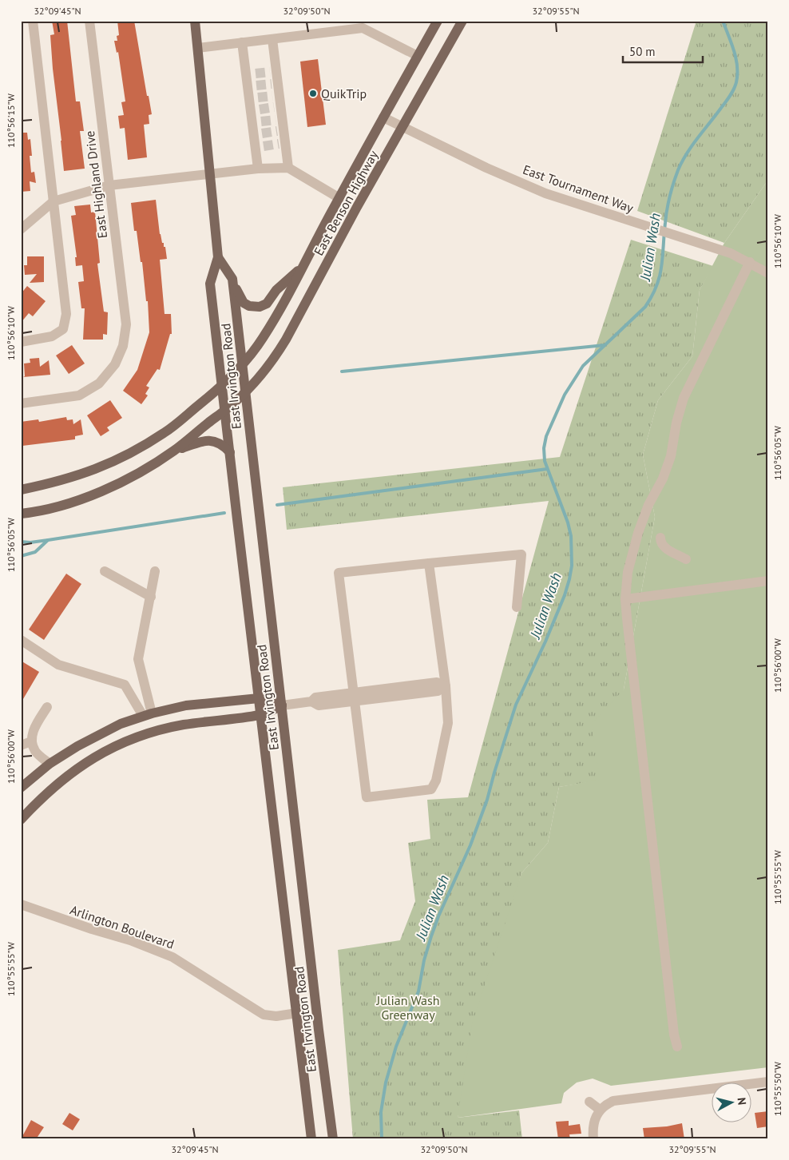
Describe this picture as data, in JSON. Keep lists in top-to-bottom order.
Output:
{
  "streets": {
    "main road": ["East Benson Highway", "East Irvington Road"],
    "street": ["East Highland Drive", "East Tournament Way", "Arlington Boulevard"]
  },
  "crossings": [
    ["East Tournament Way", "East Benson Highway"],
    ["East Benson Highway", "East Irvington Road"],
    ["East Irvington Road", "Arlington Boulevard"]
  ],
  "water": ["Julian Wash"],
  "parks": ["Julian Wash Greenway"],
  "places": ["QuikTrip"],
  "scale_bar": "50 m",
  "north": "right",
  "coordinates": [
    "32°09'45\"N",
    "32°09'50\"N",
    "32°09'55\"N",
    "110°56'15\"W",
    "110°56'10\"W",
    "110°56'05\"W",
    "110°56'00\"W",
    "110°55'55\"W",
    "110°55'50\"W"
  ]
}
